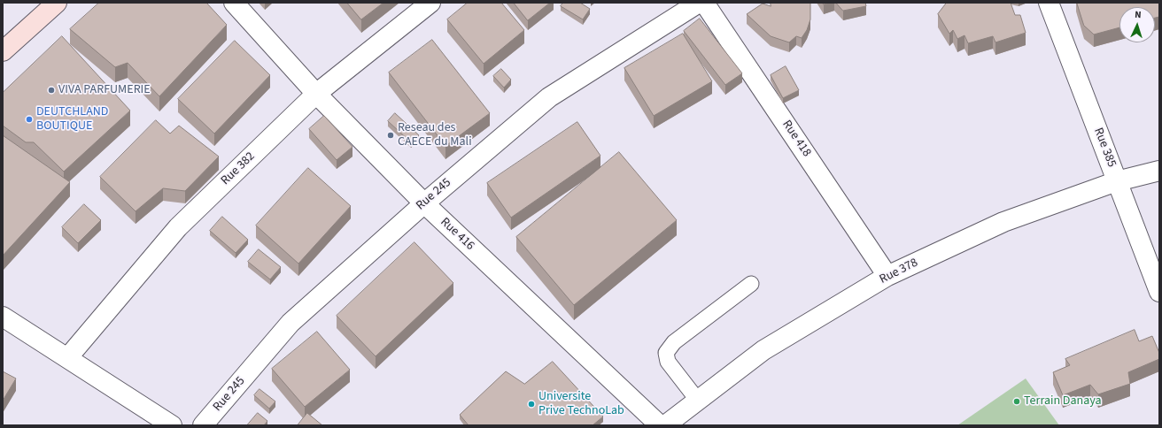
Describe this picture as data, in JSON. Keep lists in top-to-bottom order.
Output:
{
  "streets": {
    "street": [
      "Rue 418",
      "Rue 385",
      "Rue 382",
      "Rue 245",
      "Rue 416",
      "Rue 378"
    ]
  },
  "crossings": [
    ["Rue 418", "Rue 378"],
    ["Rue 385", "Rue 378"],
    ["Rue 382", "Rue 416"],
    ["Rue 245", "Rue 416"]
  ],
  "places": [
    "VIVA PARFUMERIE",
    "DEUTCHLAND BOUTIQUE",
    "Reseau des CAECE du Mali",
    "Terrain Danaya",
    "Universite Prive TechnoLab"
  ],
  "north": "top"
}
